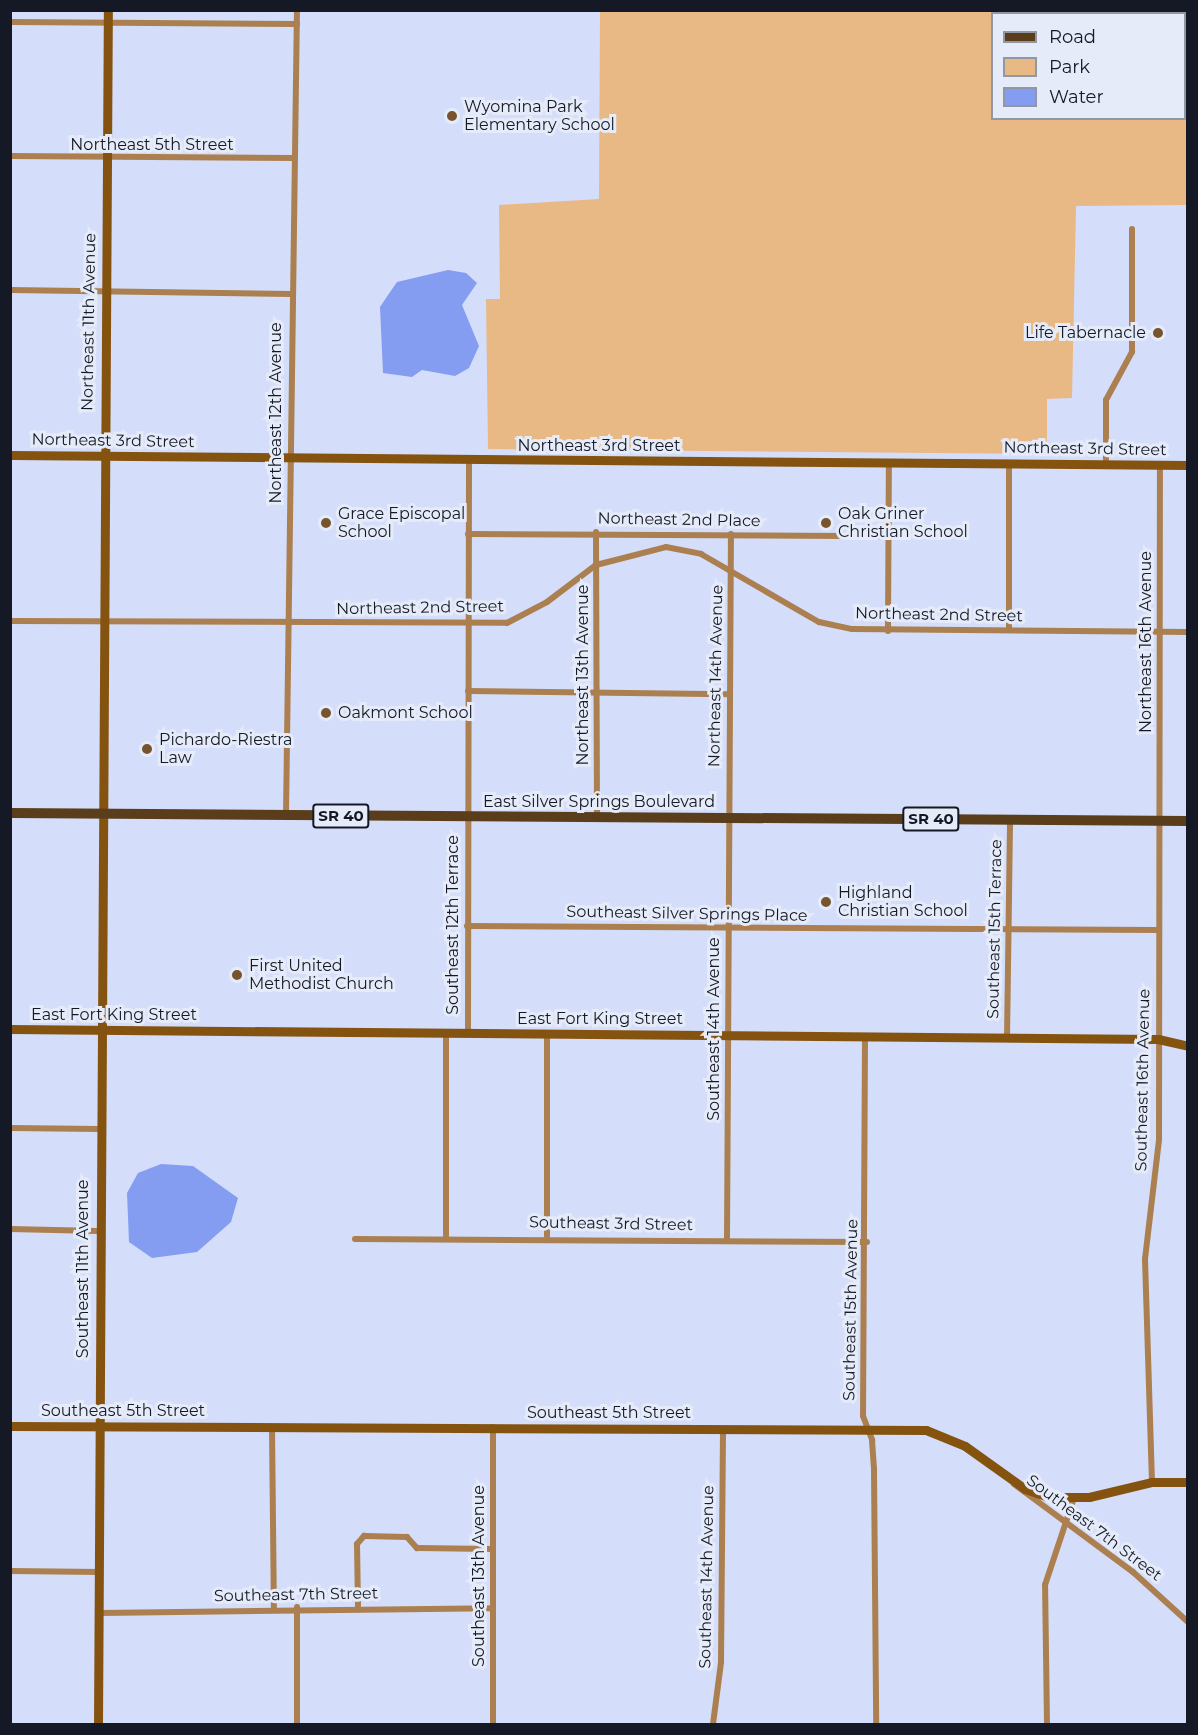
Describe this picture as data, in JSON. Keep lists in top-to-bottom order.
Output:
{
  "streets": {
    "main road": ["East Silver Springs Boulevard", "SR 40"],
    "street": [
      "Northeast 5th Street",
      "Northeast 11th Avenue",
      "Northeast 12th Avenue",
      "Northeast 3rd Street",
      "Northeast 2nd Place",
      "Northeast 2nd Street",
      "Northeast 16th Avenue",
      "Northeast 13th Avenue",
      "Northeast 14th Avenue",
      "Southeast Silver Springs Place",
      "Southeast 12th Terrace",
      "Southeast 15th Terrace",
      "East Fort King Street",
      "Southeast 14th Avenue",
      "Southeast 16th Avenue",
      "Southeast 3rd Street",
      "Southeast 11th Avenue",
      "Southeast 15th Avenue",
      "Southeast 5th Street",
      "Southeast 7th Street",
      "Southeast 13th Avenue"
    ]
  },
  "crossings": [
    ["Northeast 5th Street", "Northeast 11th Avenue"],
    ["Northeast 5th Street", "Northeast 12th Avenue"],
    ["Northeast 11th Avenue", "Northeast 3rd Street"],
    ["Northeast 11th Avenue", "Northeast 2nd Street"],
    ["Northeast 11th Avenue", "East Silver Springs Boulevard"],
    ["Northeast 11th Avenue", "Southeast 11th Avenue"],
    ["Northeast 12th Avenue", "Northeast 3rd Street"],
    ["Northeast 12th Avenue", "Northeast 2nd Street"],
    ["Northeast 12th Avenue", "East Silver Springs Boulevard"],
    ["Northeast 3rd Street", "Northeast 16th Avenue"],
    ["Northeast 3rd Street", "Southeast 12th Terrace"],
    ["Northeast 2nd Place", "Northeast 13th Avenue"],
    ["Northeast 2nd Place", "Northeast 14th Avenue"],
    ["Northeast 2nd Place", "Southeast 12th Terrace"],
    ["Northeast 2nd Street", "Northeast 16th Avenue"],
    ["Northeast 2nd Street", "Northeast 13th Avenue"],
    ["Northeast 2nd Street", "Northeast 14th Avenue"],
    ["Northeast 2nd Street", "Southeast 12th Terrace"],
    ["Northeast 16th Avenue", "East Silver Springs Boulevard"],
    ["Northeast 16th Avenue", "Southeast 16th Avenue"],
    ["Northeast 13th Avenue", "East Silver Springs Boulevard"],
    ["Northeast 14th Avenue", "East Silver Springs Boulevard"],
    ["Northeast 14th Avenue", "Southeast 14th Avenue"],
    ["East Silver Springs Boulevard", "Southeast 12th Terrace"],
    ["East Silver Springs Boulevard", "Southeast 15th Terrace"],
    ["East Silver Springs Boulevard", "Southeast 14th Avenue"],
    ["East Silver Springs Boulevard", "Southeast 16th Avenue"],
    ["East Silver Springs Boulevard", "Southeast 11th Avenue"],
    ["Southeast Silver Springs Place", "Southeast 12th Terrace"],
    ["Southeast Silver Springs Place", "Southeast 15th Terrace"],
    ["Southeast Silver Springs Place", "Southeast 14th Avenue"],
    ["Southeast Silver Springs Place", "Southeast 16th Avenue"],
    ["Southeast 12th Terrace", "East Fort King Street"],
    ["Southeast 12th Terrace", "Southeast 3rd Street"],
    ["Southeast 15th Terrace", "East Fort King Street"],
    ["East Fort King Street", "Southeast 14th Avenue"],
    ["East Fort King Street", "Southeast 16th Avenue"],
    ["East Fort King Street", "Southeast 11th Avenue"],
    ["East Fort King Street", "Southeast 15th Avenue"],
    ["Southeast 14th Avenue", "Southeast 3rd Street"],
    ["Southeast 14th Avenue", "Southeast 5th Street"],
    ["Southeast 16th Avenue", "Southeast 5th Street"],
    ["Southeast 3rd Street", "Southeast 15th Avenue"],
    ["Southeast 11th Avenue", "Southeast 5th Street"],
    ["Southeast 11th Avenue", "Southeast 7th Street"],
    ["Southeast 15th Avenue", "Southeast 5th Street"],
    ["Southeast 5th Street", "Southeast 7th Street"],
    ["Southeast 5th Street", "Southeast 13th Avenue"],
    ["Southeast 7th Street", "Southeast 13th Avenue"]
  ],
  "places": [
    "Wyomina Park Elementary School",
    "Life Tabernacle",
    "Grace Episcopal School",
    "Oak Griner Christian School",
    "Oakmont School",
    "Pichardo-Riestra Law",
    "Highland Christian School",
    "First United Methodist Church"
  ],
  "legend": ["Road", "Park", "Water"]
}
